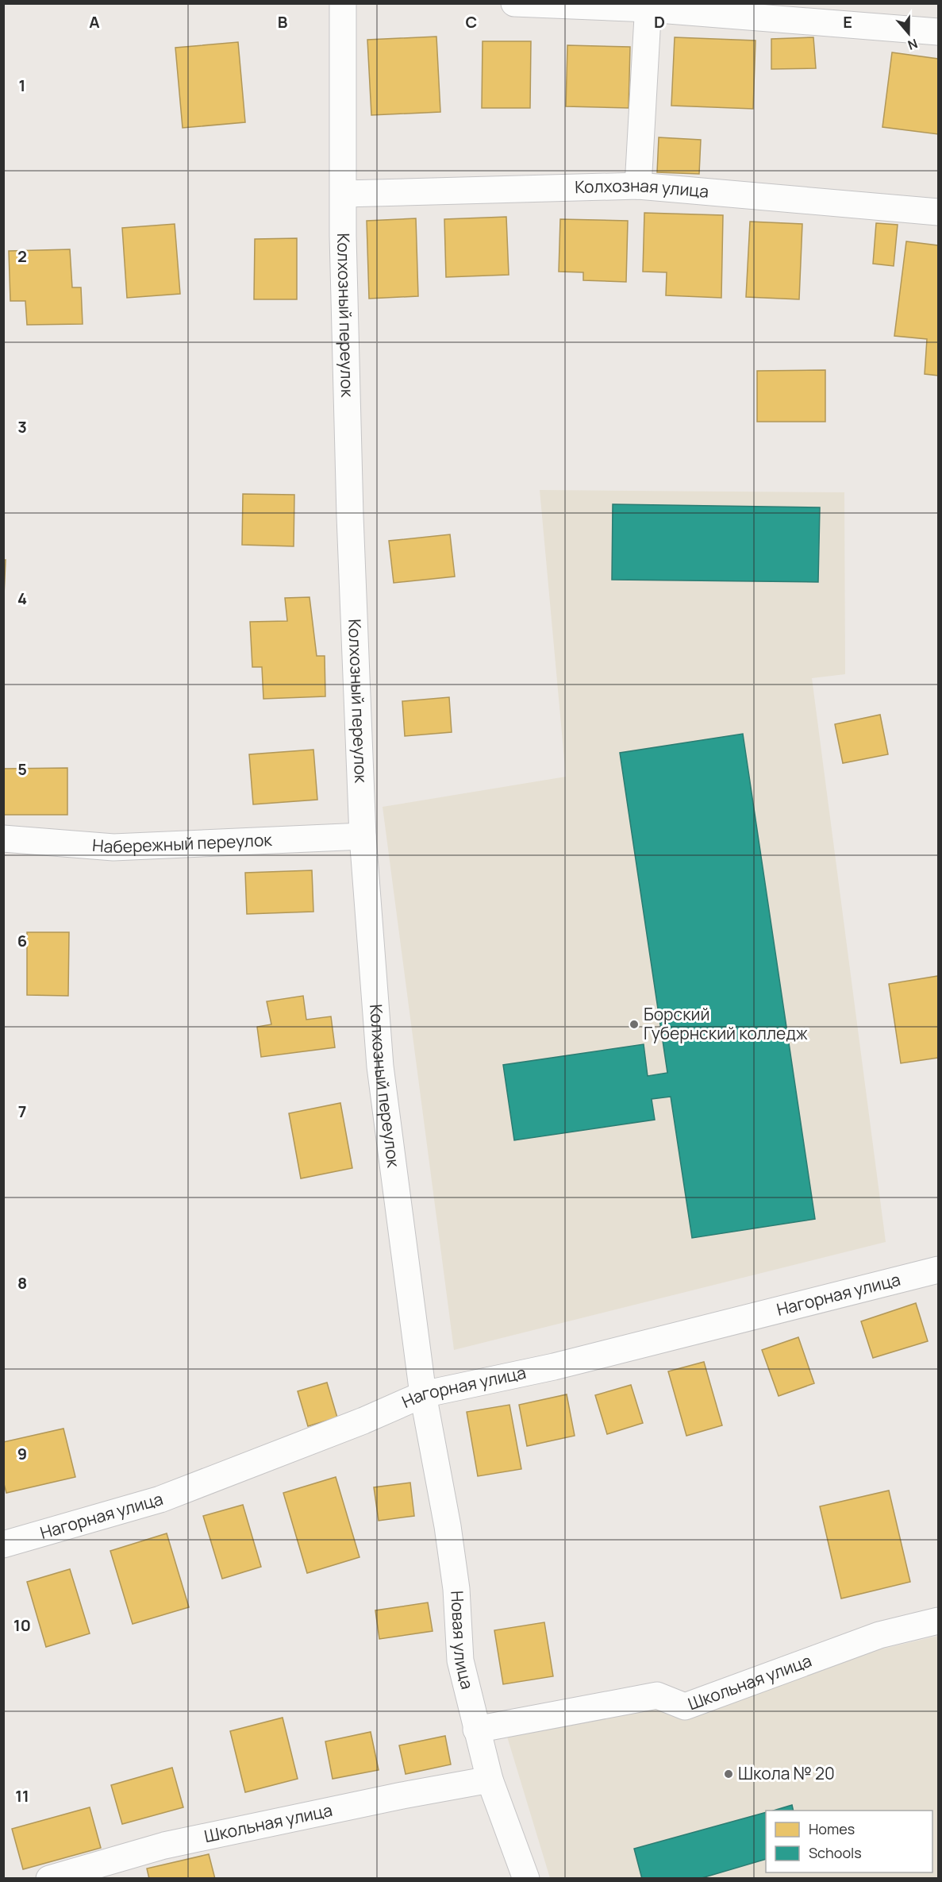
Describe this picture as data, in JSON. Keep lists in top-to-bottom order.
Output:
{
  "streets": {
    "street": [
      "Колхозная улица",
      "Колхозный переулок",
      "Набережный переулок",
      "Нагорная улица",
      "Новая улица",
      "Школьная улица"
    ]
  },
  "crossings": [
    ["Колхозная улица", "Колхозный переулок"],
    ["Колхозный переулок", "Набережный переулок"],
    ["Колхозный переулок", "Нагорная улица"],
    ["Колхозный переулок", "Новая улица"],
    ["Нагорная улица", "Новая улица"],
    ["Новая улица", "Школьная улица"]
  ],
  "places": ["Борский Губернский колледж", "Школа № 20"],
  "legend": ["Homes", "Schools"],
  "north": "bottom",
  "grid": {
    "columns": [
      "A",
      "B",
      "C",
      "D",
      "E"
    ],
    "rows": [
      "1",
      "2",
      "3",
      "4",
      "5",
      "6",
      "7",
      "8",
      "9",
      "10",
      "11"
    ]
  }
}
